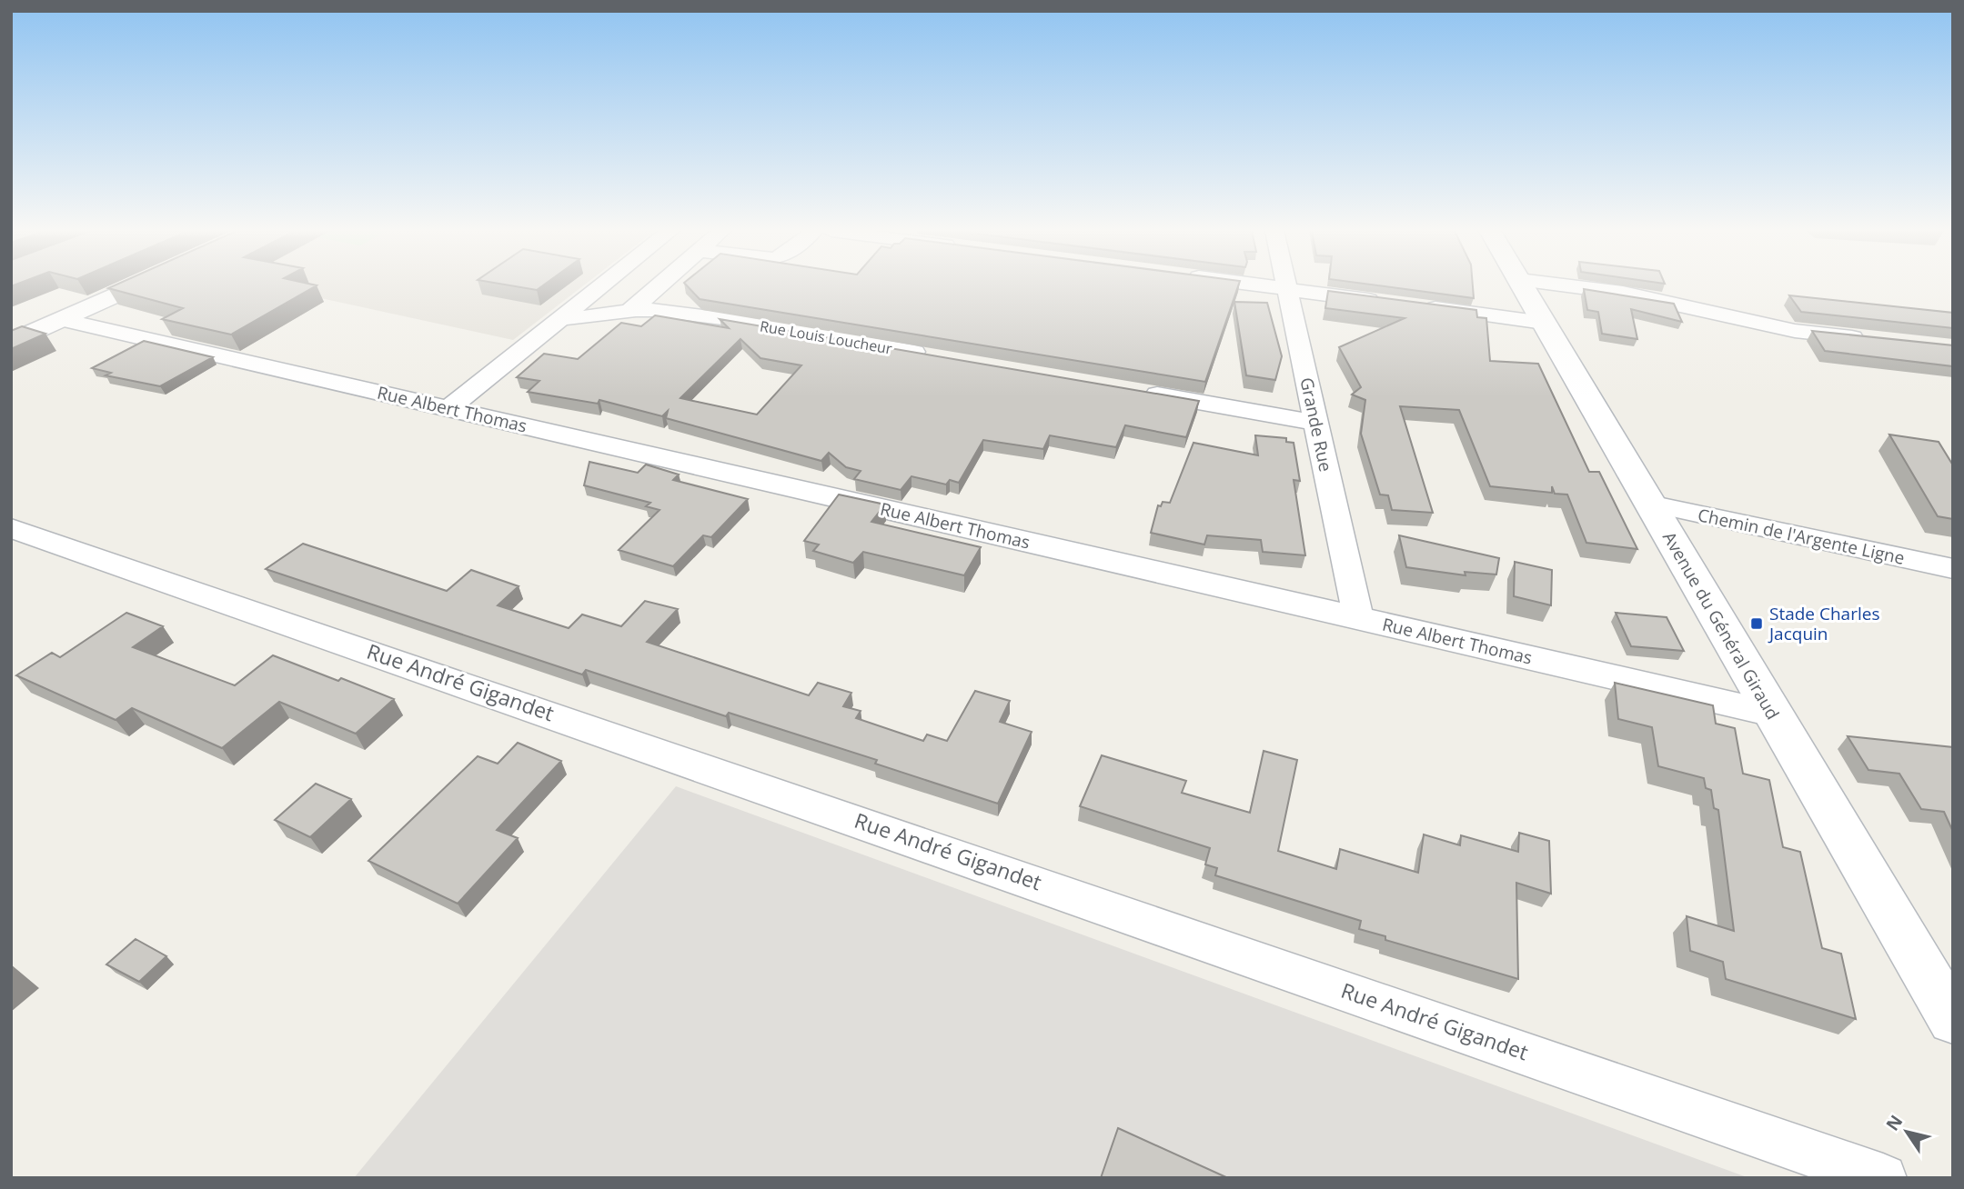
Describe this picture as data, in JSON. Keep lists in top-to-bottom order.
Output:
{
  "streets": {
    "main road": ["Avenue du Général Giraud"],
    "street": [
      "Rue Louis Loucheur",
      "Rue Albert Thomas",
      "Grande Rue",
      "Chemin de l'Argente Ligne",
      "Rue André Gigandet"
    ]
  },
  "crossings": [
    ["Rue Albert Thomas", "Grande Rue"],
    ["Rue Albert Thomas", "Avenue du Général Giraud"],
    ["Chemin de l'Argente Ligne", "Avenue du Général Giraud"]
  ],
  "places": {
    "transit": ["Stade Charles Jacquin"]
  },
  "north": "top left"
}
